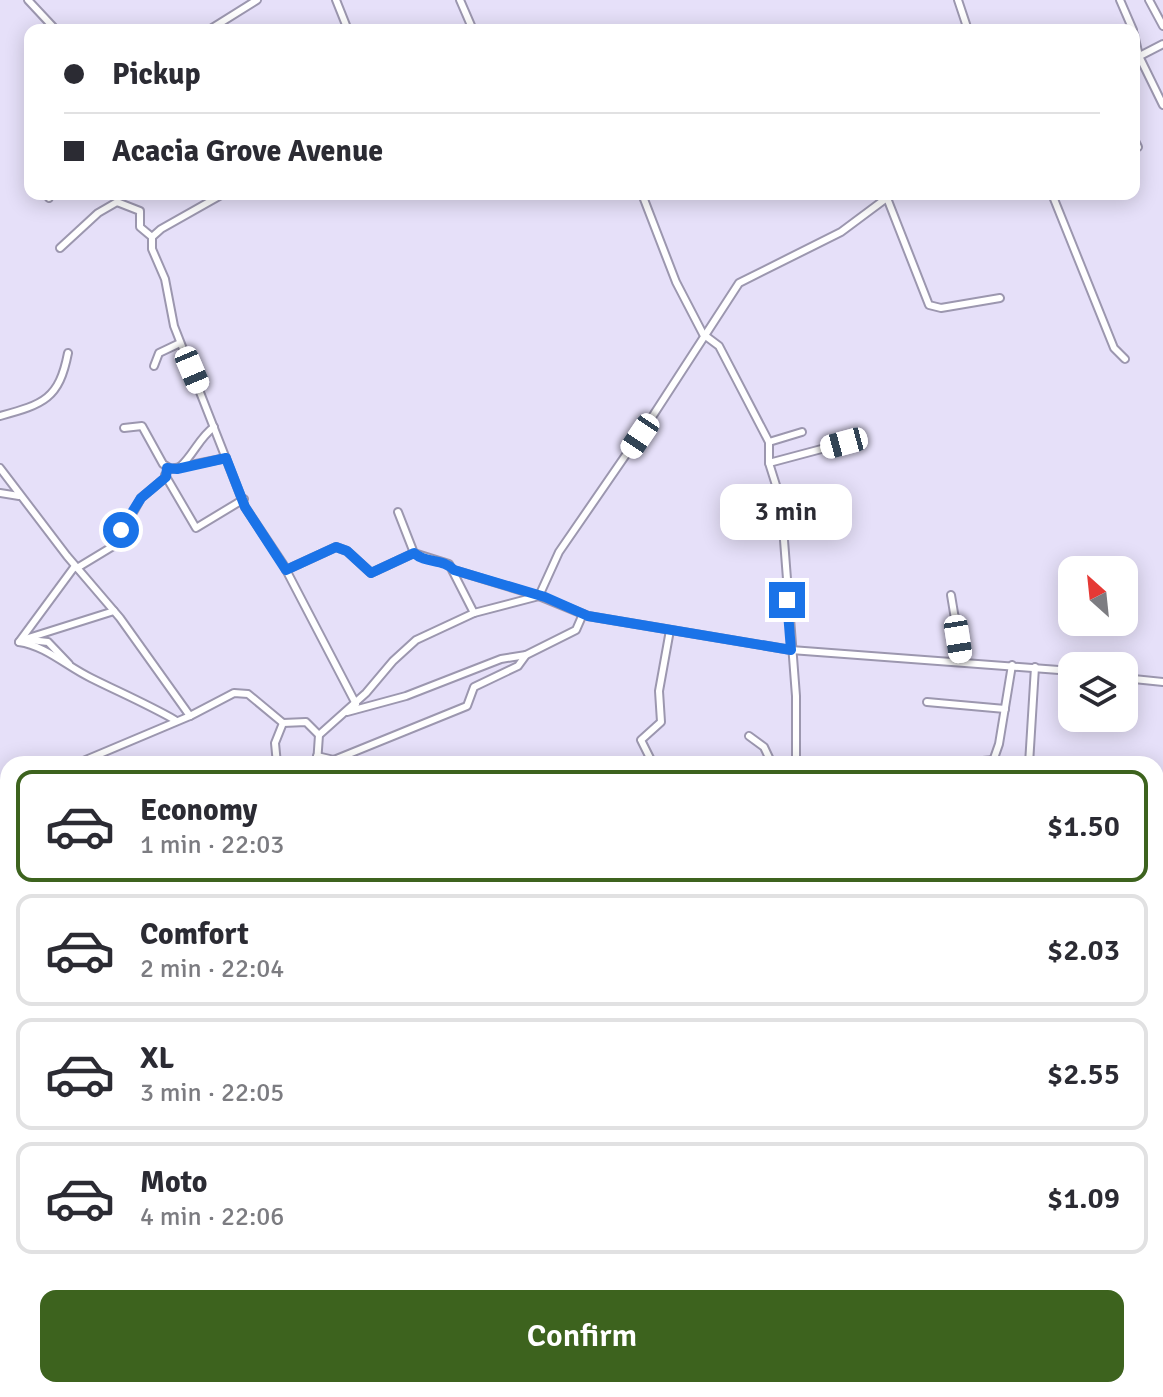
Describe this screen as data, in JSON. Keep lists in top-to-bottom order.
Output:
{
  "north": "top left",
  "page": {
    "banner": ["Pickup", "Acacia Grove Avenue"],
    "bubble": "3 min",
    "list": [
      {
        "name": "Economy",
        "note": "1 min · 22:03",
        "value": "$1.50"
      },
      {
        "name": "Comfort",
        "note": "2 min · 22:04",
        "value": "$2.03"
      },
      {
        "name": "XL",
        "note": "3 min · 22:05",
        "value": "$2.55"
      },
      {
        "name": "Moto",
        "note": "4 min · 22:06",
        "value": "$1.09"
      }
    ],
    "buttons": "Confirm"
  }
}
